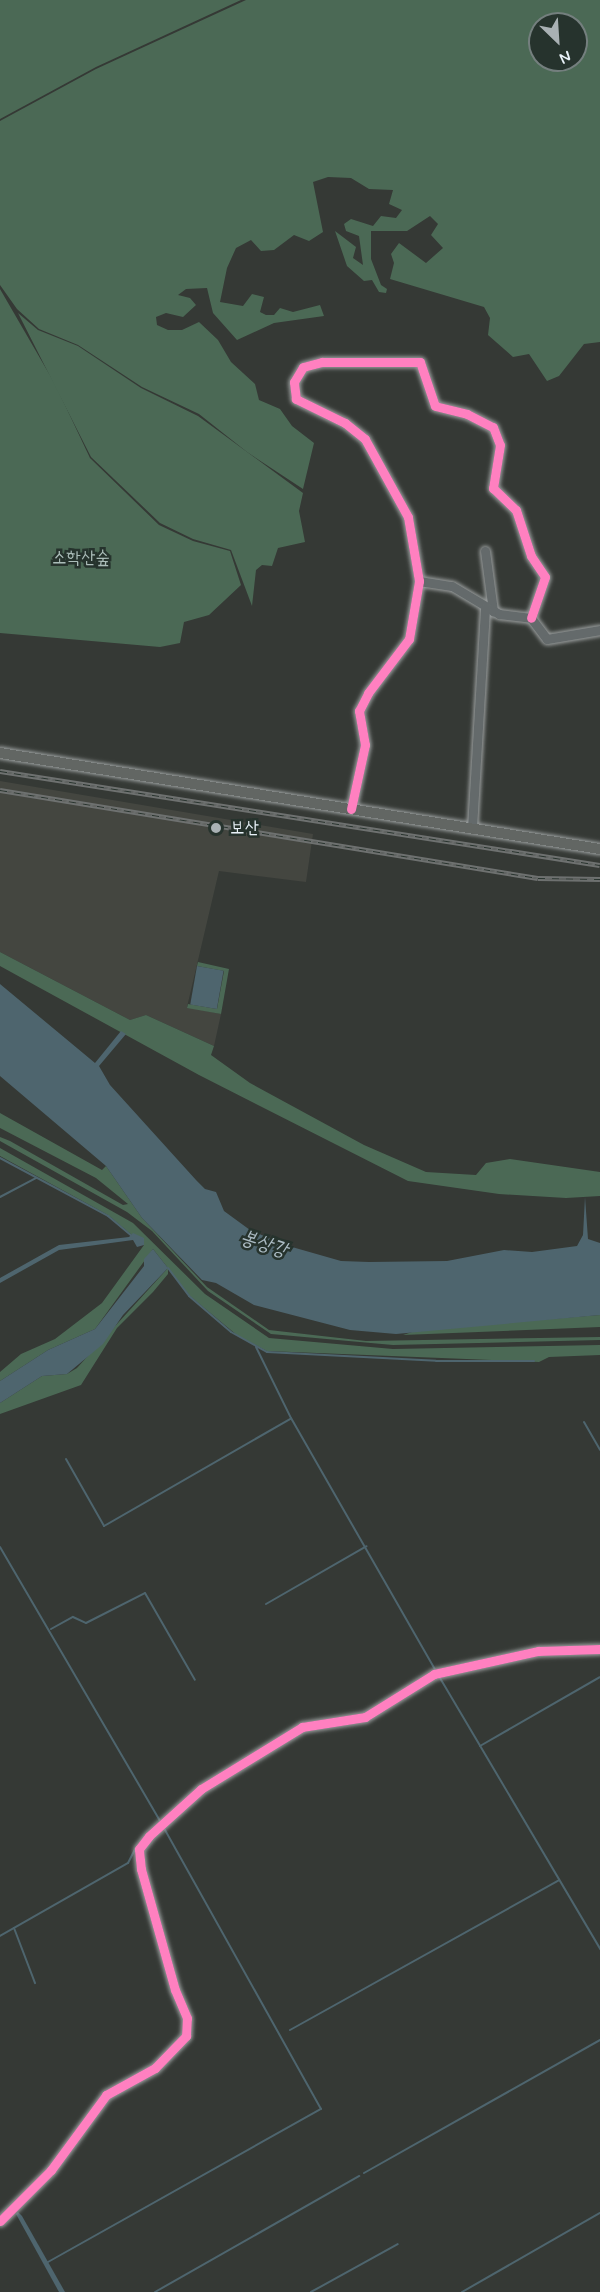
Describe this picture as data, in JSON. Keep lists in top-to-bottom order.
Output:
{
  "water": ["봉상강"],
  "parks": ["소학산숲"],
  "places": ["보산"],
  "north": "bottom right"
}
